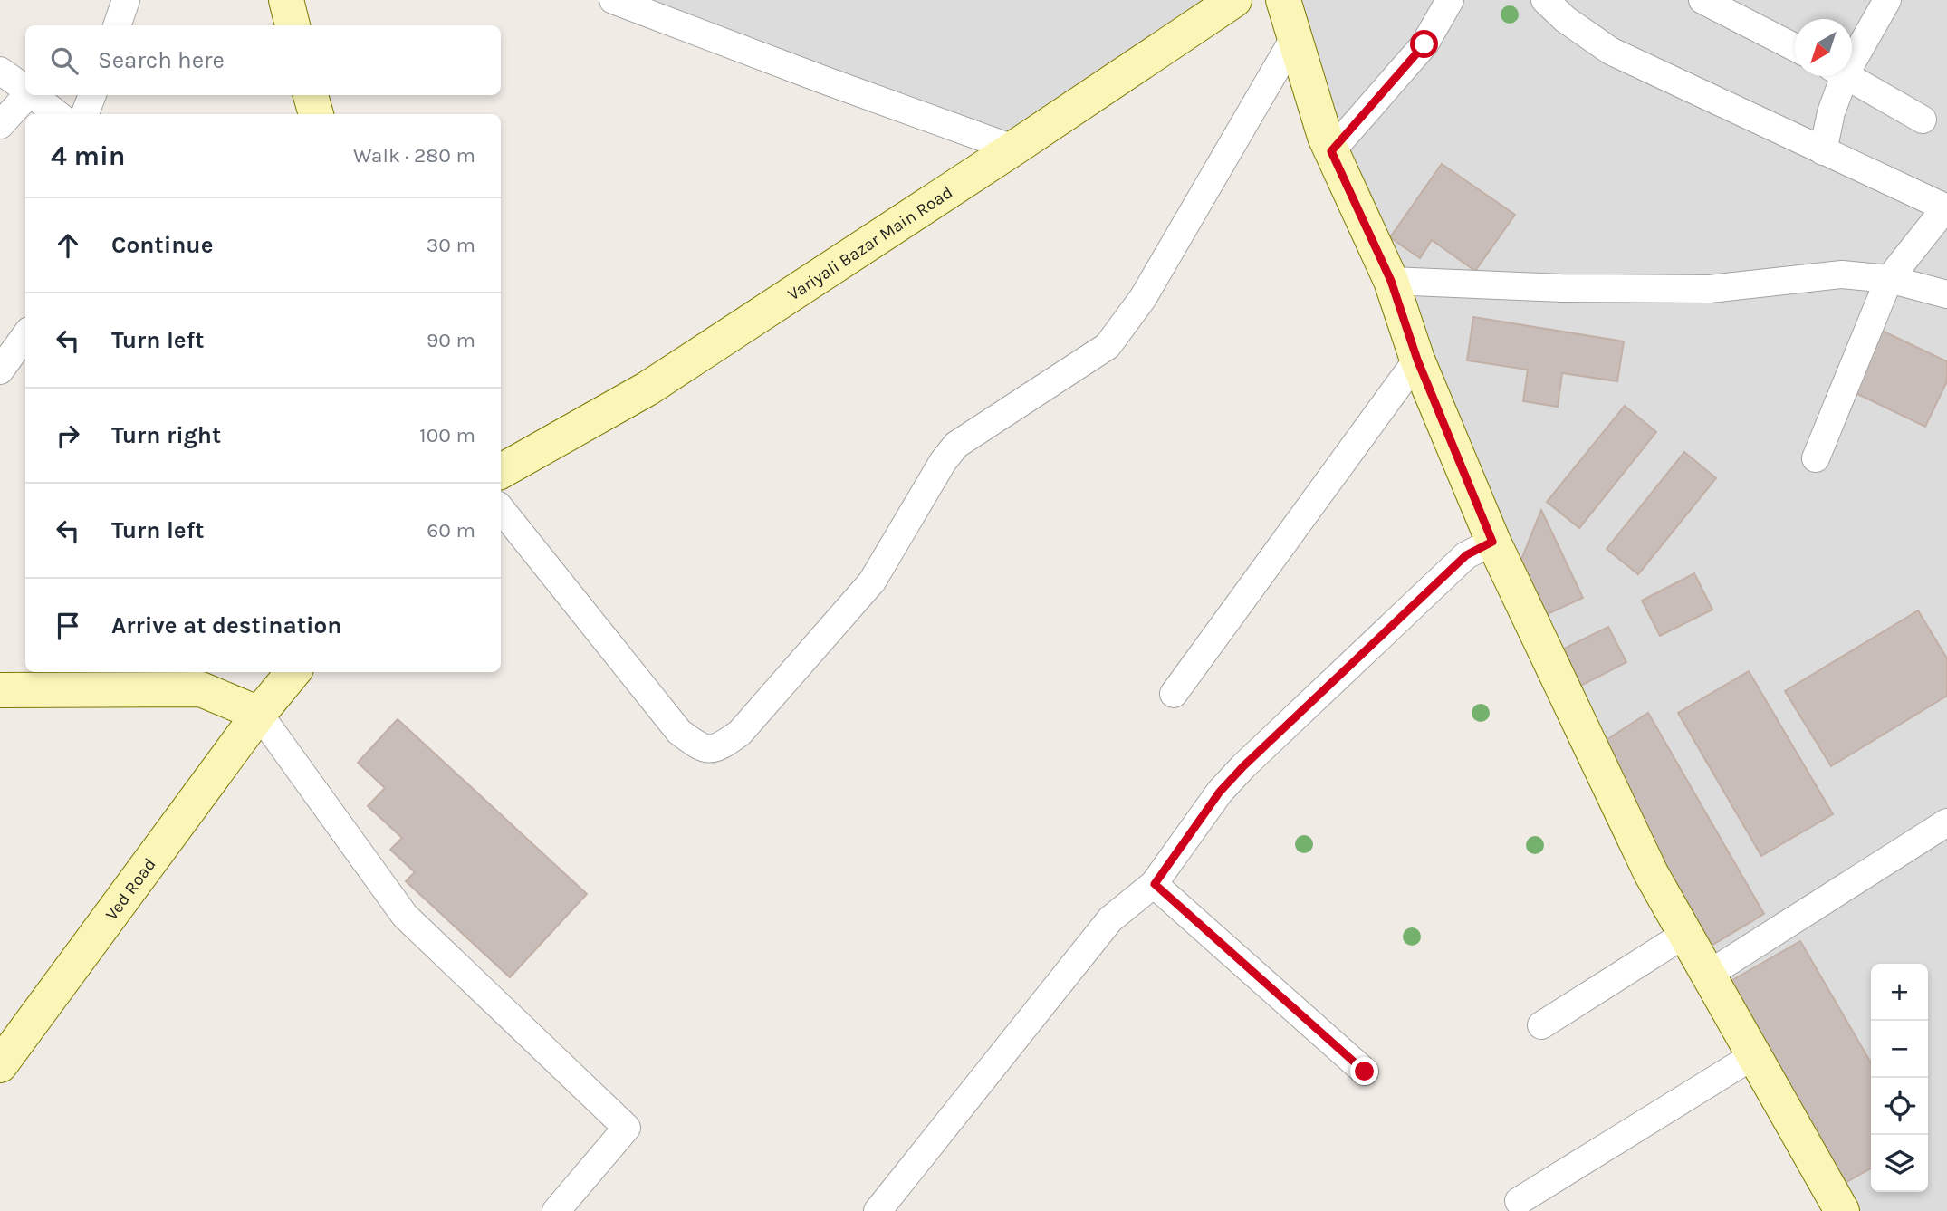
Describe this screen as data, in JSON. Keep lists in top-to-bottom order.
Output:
{
  "streets": {
    "main road": ["Variyali Bazar Main Road", "Ved Road"]
  },
  "north": "bottom left",
  "page": {
    "search": "Search here",
    "heading": ["4 min", "Walk · 280 m"],
    "list": [
      ["Continue", "30 m"],
      ["Turn left", "90 m"],
      ["Turn right", "100 m"],
      ["Turn left", "60 m"],
      "Arrive at destination"
    ],
    "map_buttons": ["+", "−"]
  }
}
